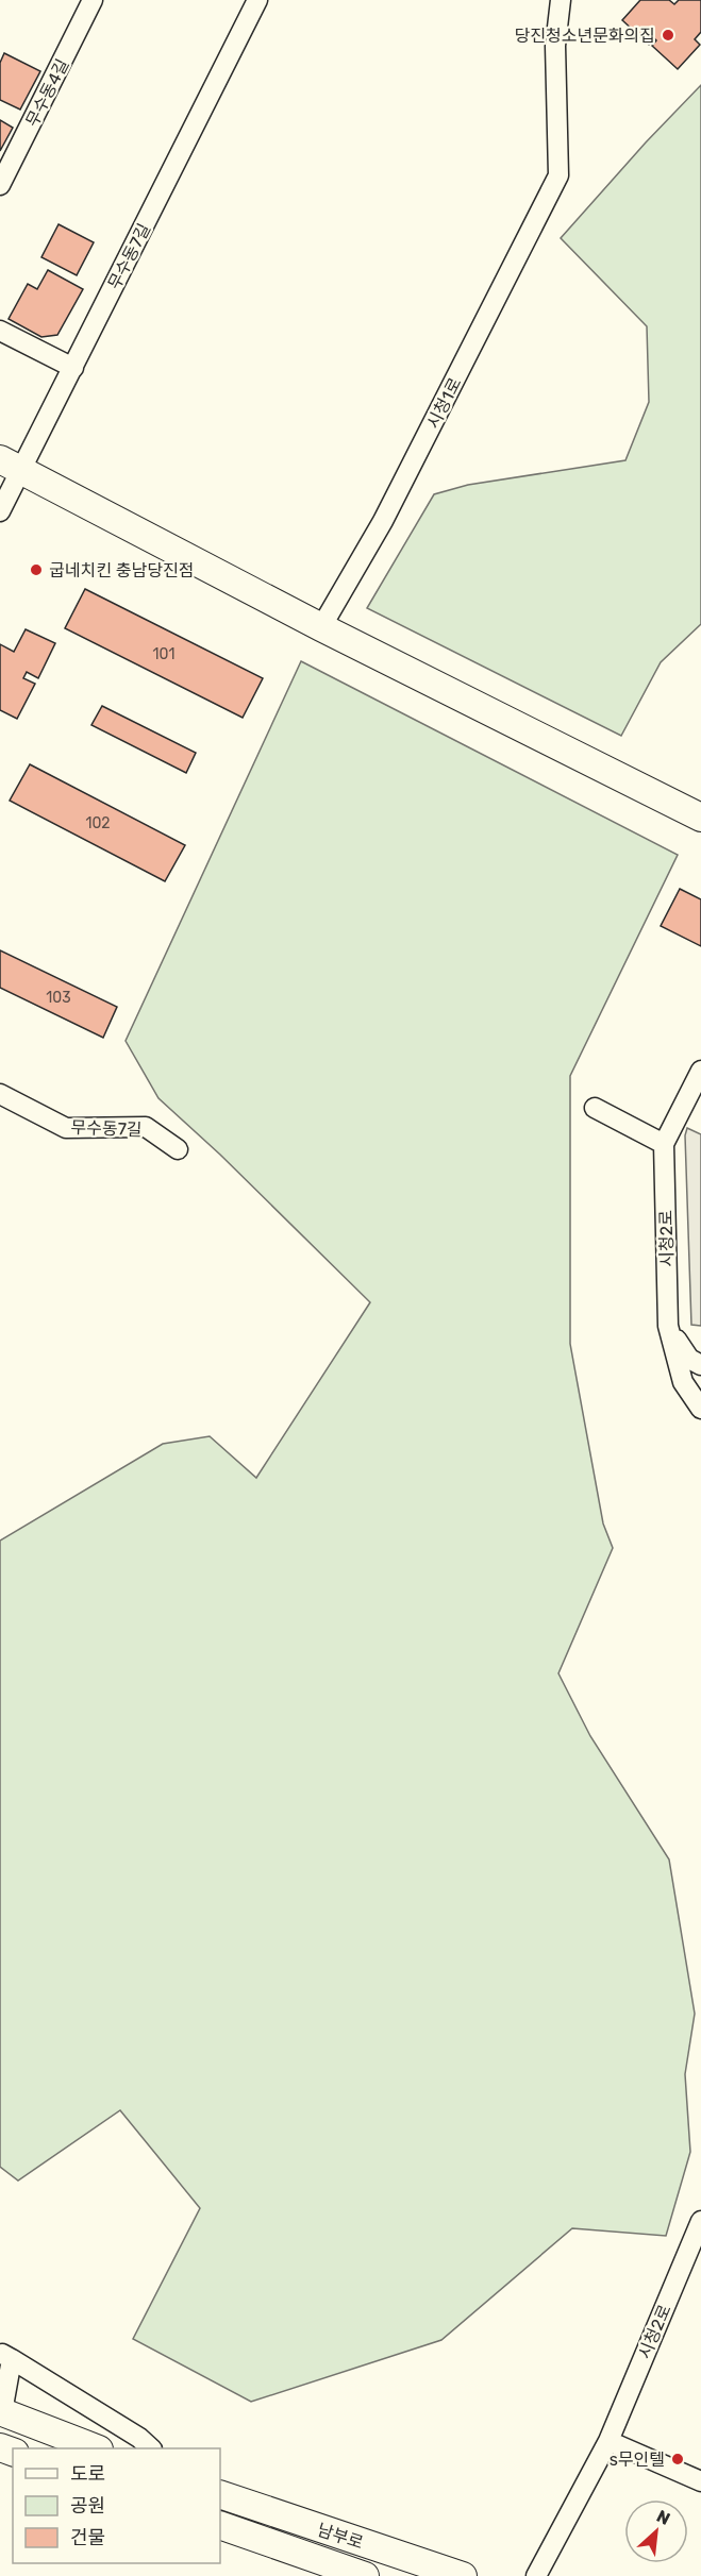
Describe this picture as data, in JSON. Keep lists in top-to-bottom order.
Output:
{
  "streets": {
    "street": [
      "무수동4길",
      "무수동7길",
      "시청1로",
      "시청2로",
      "남부로"
    ]
  },
  "places": ["당진청소년문화의집", "굽네치킨 충남당진점", "s무인텔"],
  "house_numbers": ["101", "102", "103"],
  "legend": ["도로", "공원", "건물"],
  "north": "top right"
}
